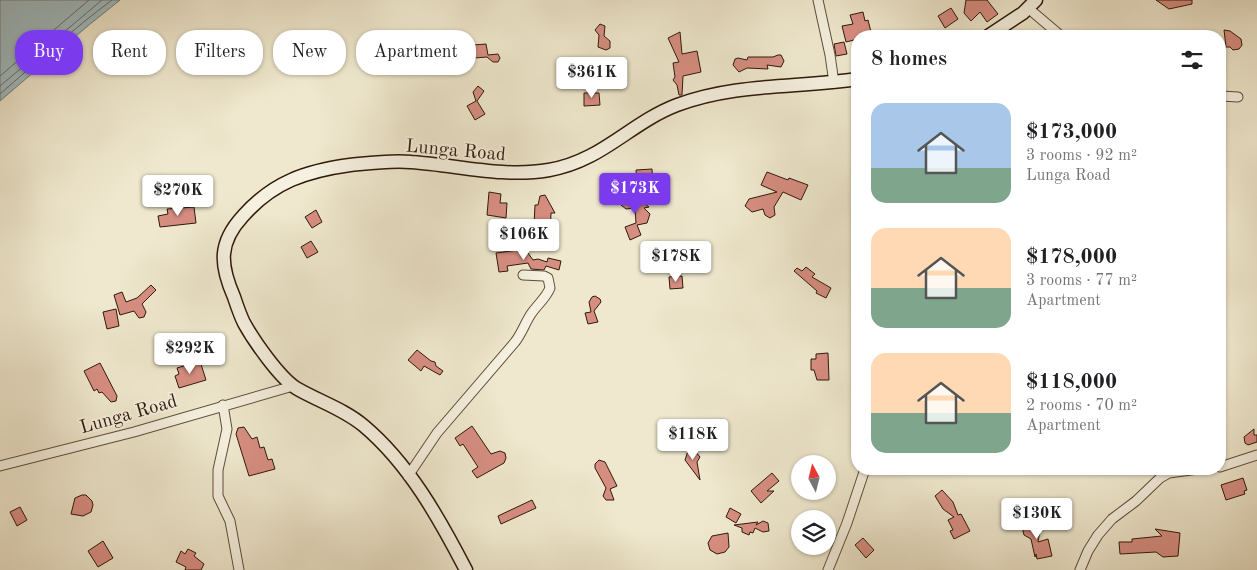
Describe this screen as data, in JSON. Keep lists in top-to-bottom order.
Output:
{
  "streets": {
    "street": ["Lunga Road"]
  },
  "north": "top",
  "page": {
    "chip": [
      "Buy",
      "Rent",
      "Filters",
      "New",
      "Apartment"
    ],
    "heading": "8 homes",
    "price": [
      "$361K",
      "$173K",
      "$270K",
      "$106K",
      "$178K",
      "$292K",
      "$118K",
      "$130K"
    ],
    "list": [
      {
        "name": "$173,000",
        "note": "3 rooms · 92 m² · Lunga Road"
      },
      {
        "name": "$178,000",
        "note": "3 rooms · 77 m² · Apartment"
      },
      {
        "name": "$118,000",
        "note": "2 rooms · 70 m² · Apartment"
      }
    ]
  }
}
